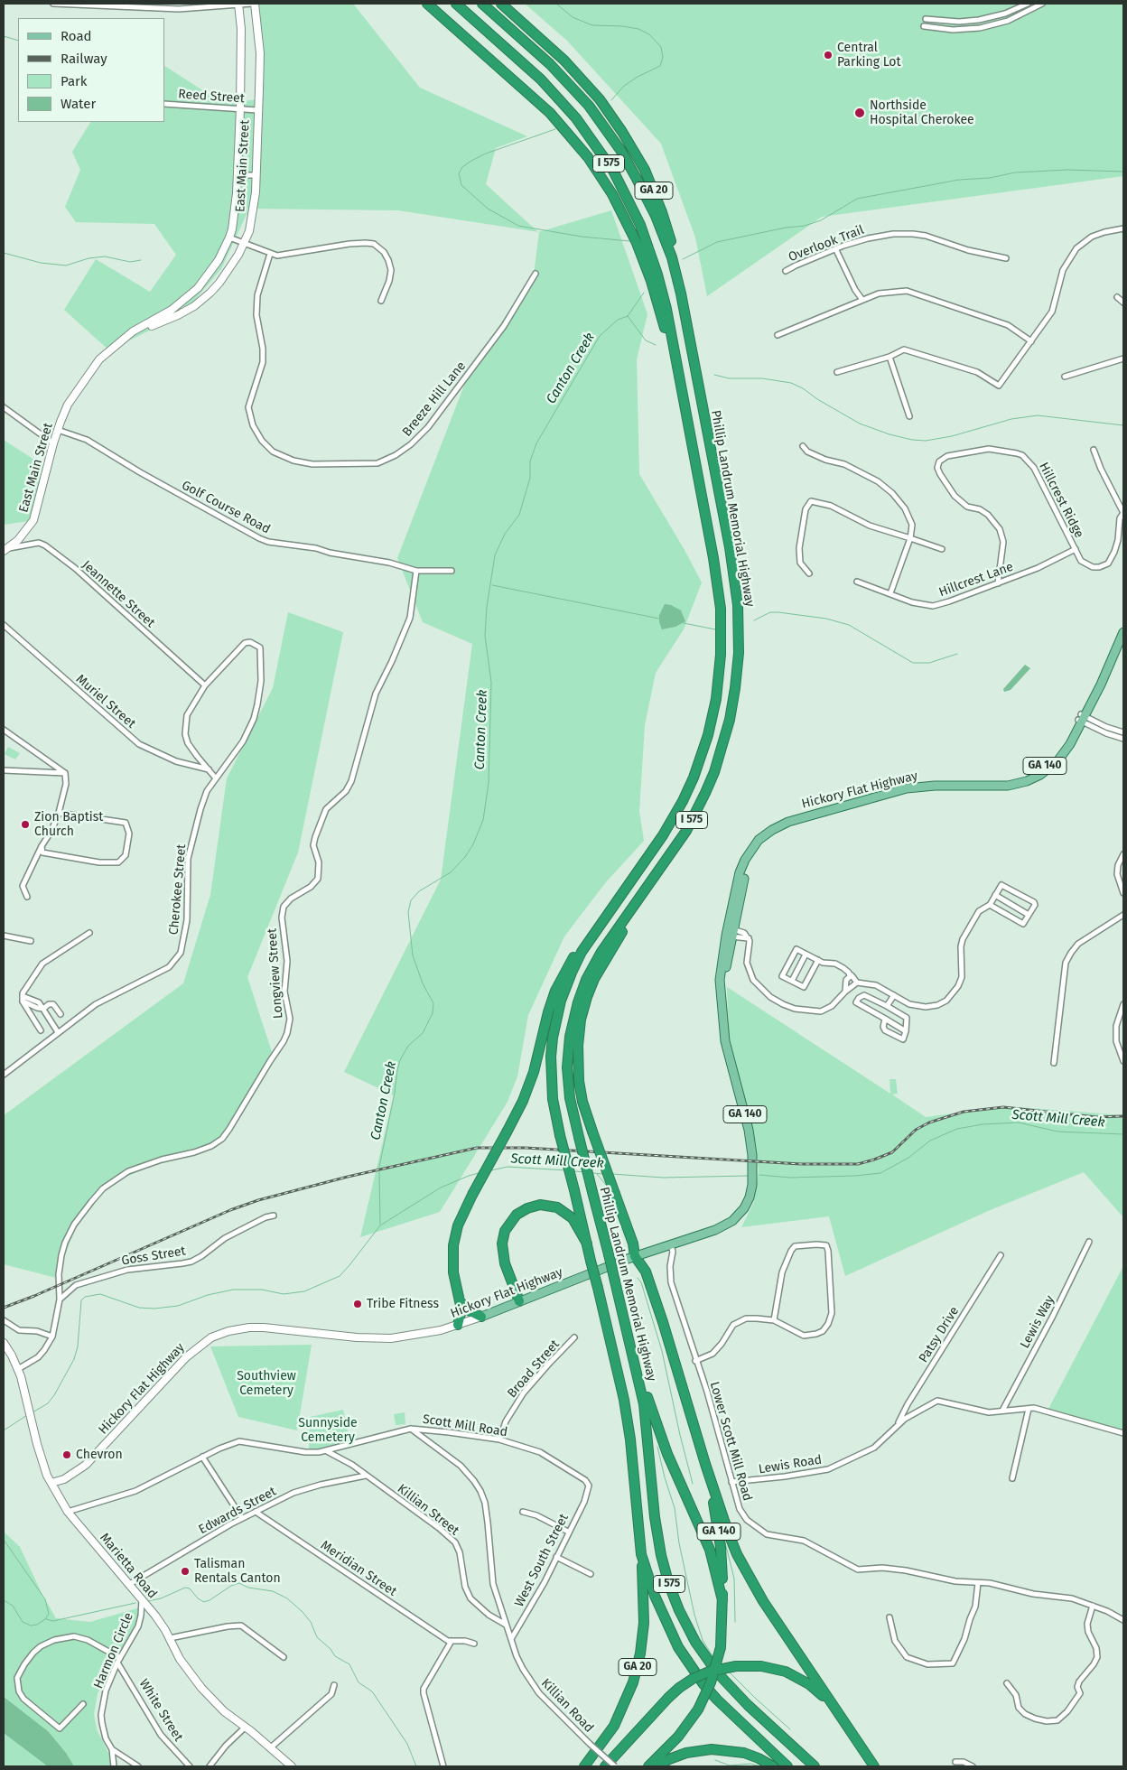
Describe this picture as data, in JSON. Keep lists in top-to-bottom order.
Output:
{
  "streets": {
    "highway": [
      "I 575",
      "GA 20",
      "Phillip Landrum Memorial Highway",
      "GA 140"
    ],
    "main road": ["East Main Street", "Hickory Flat Highway", "Marietta Road"],
    "street": [
      "Reed Street",
      "Overlook Trail",
      "Breeze Hill Lane",
      "Hillcrest Ridge",
      "Golf Course Road",
      "Hillcrest Lane",
      "Jeannette Street",
      "Muriel Street",
      "Cherokee Street",
      "Longview Street",
      "Goss Street",
      "Lewis Way",
      "Patsy Drive",
      "Broad Street",
      "Scott Mill Road",
      "Lower Scott Mill Road",
      "Lewis Road",
      "Killian Street",
      "Edwards Street",
      "West South Street",
      "Meridian Street",
      "Harmon Circle",
      "Killian Road",
      "White Street"
    ]
  },
  "crossings": [
    ["Reed Street", "East Main Street"],
    ["I 575", "GA 20"],
    ["East Main Street", "Golf Course Road"],
    ["East Main Street", "Jeannette Street"],
    ["GA 20", "Phillip Landrum Memorial Highway"],
    ["Hillcrest Ridge", "Hillcrest Lane"],
    ["Golf Course Road", "Longview Street"],
    ["Jeannette Street", "Cherokee Street"],
    ["GA 140", "Hickory Flat Highway"],
    ["Hickory Flat Highway", "Lower Scott Mill Road"],
    ["Hickory Flat Highway", "Marietta Road"],
    ["Longview Street", "Goss Street"],
    ["Longview Street", "Marietta Road"],
    ["Lewis Way", "Lewis Road"],
    ["Patsy Drive", "Lewis Road"],
    ["Broad Street", "Scott Mill Road"],
    ["Scott Mill Road", "Killian Street"],
    ["Scott Mill Road", "West South Street"],
    ["Scott Mill Road", "Marietta Road"],
    ["Scott Mill Road", "Killian Road"],
    ["Lower Scott Mill Road", "Lewis Road"],
    ["Killian Street", "Edwards Street"],
    ["Killian Street", "Killian Road"],
    ["Edwards Street", "Marietta Road"],
    ["Edwards Street", "Meridian Street"],
    ["West South Street", "Killian Road"],
    ["Marietta Road", "Harmon Circle"],
    ["Harmon Circle", "White Street"]
  ],
  "water": ["Canton Creek", "Scott Mill Creek"],
  "parks": ["Southview Cemetery", "Sunnyside Cemetery"],
  "places": [
    "Central Parking Lot",
    "Northside Hospital Cherokee",
    "Zion Baptist Church",
    "Tribe Fitness",
    "Chevron",
    "Talisman Rentals Canton"
  ],
  "legend": [
    "Road",
    "Railway",
    "Park",
    "Water"
  ]
}
